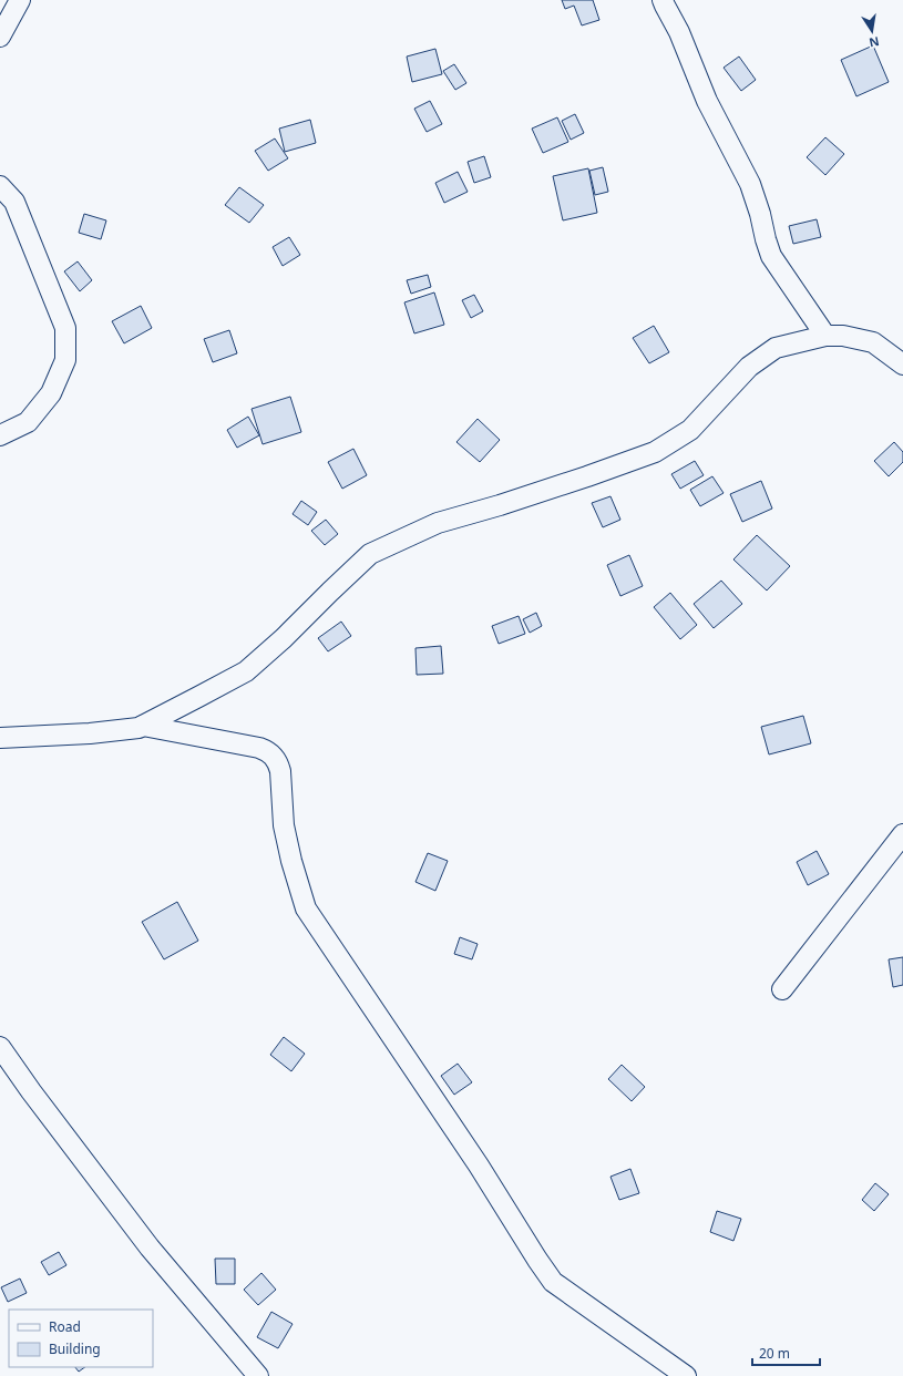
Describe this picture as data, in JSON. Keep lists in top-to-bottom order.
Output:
{
  "legend": ["Road", "Building"],
  "scale_bar": "20 m",
  "north": "bottom"
}
